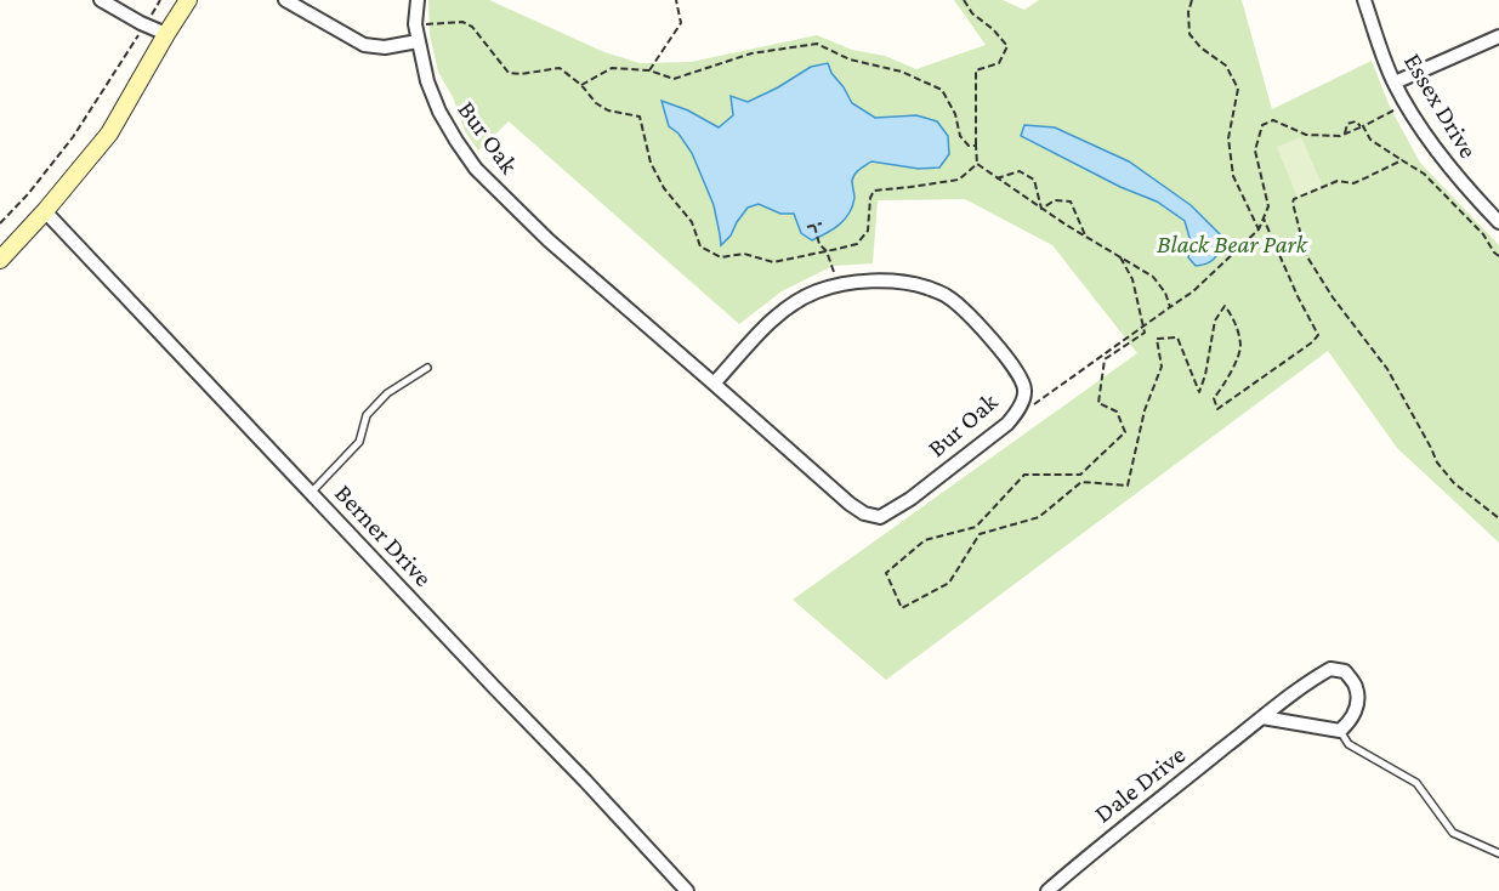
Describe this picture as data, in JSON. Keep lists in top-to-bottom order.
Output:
{
  "streets": {
    "street": [
      "Essex Drive",
      "Bur Oak",
      "Berner Drive",
      "Dale Drive"
    ]
  },
  "parks": ["Black Bear Park"]
}
